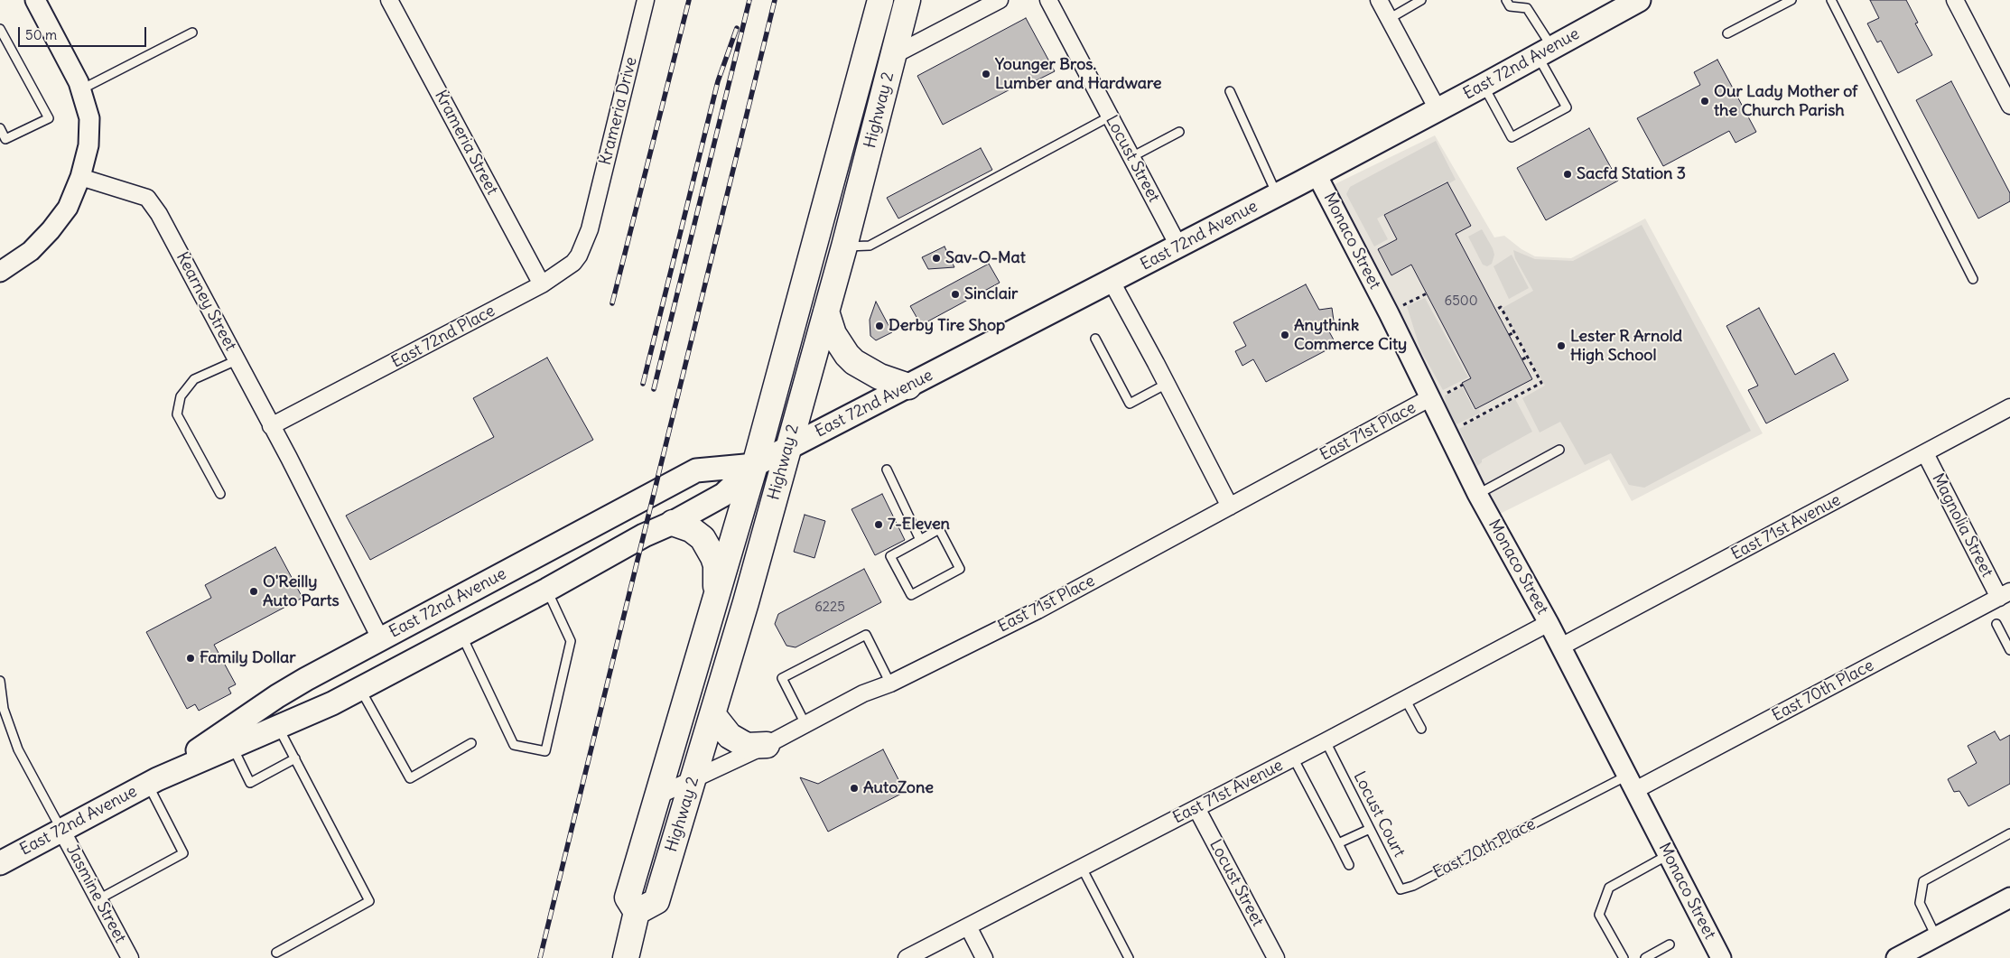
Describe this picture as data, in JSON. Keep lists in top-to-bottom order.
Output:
{
  "streets": {
    "main road": ["East 72nd Avenue", "Highway 2"],
    "street": [
      "Krameria Drive",
      "Krameria Street",
      "Locust Street",
      "Monaco Street",
      "Kearney Street",
      "East 72nd Place",
      "East 71st Place",
      "Magnolia Street",
      "East 71st Avenue",
      "East 70th Place",
      "Jasmine Street"
    ],
    "lane": ["Locust Court"]
  },
  "crossings": [
    ["East 72nd Avenue", "Highway 2"],
    ["East 72nd Avenue", "Locust Street"],
    ["East 72nd Avenue", "Monaco Street"],
    ["East 72nd Avenue", "Kearney Street"],
    ["East 72nd Avenue", "Jasmine Street"],
    ["Highway 2", "East 71st Place"],
    ["Krameria Drive", "East 72nd Place"],
    ["Krameria Street", "East 72nd Place"],
    ["Locust Street", "East 71st Avenue"],
    ["Monaco Street", "East 71st Place"],
    ["Monaco Street", "East 71st Avenue"],
    ["Monaco Street", "East 70th Place"],
    ["Kearney Street", "East 72nd Place"],
    ["Magnolia Street", "East 71st Avenue"],
    ["Magnolia Street", "East 70th Place"],
    ["East 71st Avenue", "Locust Court"],
    ["East 70th Place", "Locust Court"]
  ],
  "places": [
    "Younger Bros. Lumber and Hardware",
    "Our Lady Mother of the Church Parish",
    "Sacfd Station 3",
    "Sav-O-Mat",
    "Sinclair",
    "Derby Tire Shop",
    "Anythink Commerce City",
    "Lester R Arnold High School",
    "7-Eleven",
    "O'Reilly Auto Parts",
    "Family Dollar",
    "AutoZone"
  ],
  "house_numbers": ["6500", "6225"],
  "scale_bar": "50 m"
}
